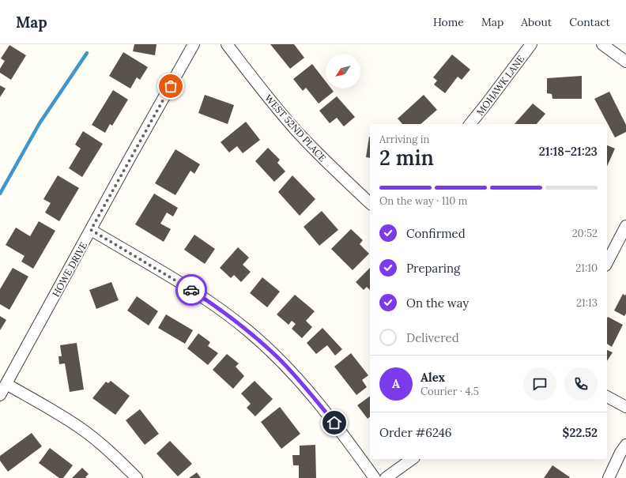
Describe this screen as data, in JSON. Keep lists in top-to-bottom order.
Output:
{
  "streets": {
    "street": ["MOHAWK LANE", "WEST 52ND PLACE", "HOWE DRIVE"]
  },
  "north": "bottom left",
  "page": {
    "header": "Map",
    "nav": [
      "Home",
      "Map",
      "About",
      "Contact"
    ],
    "heading": ["2 min", "Arriving in", "21:18–21:23"],
    "panel": [
      "Alex",
      "Courier · 4.5",
      "Order #6246",
      "$22.52"
    ],
    "bar": "On the way · 110 m",
    "list": [
      ["Confirmed", "20:52"],
      ["Preparing", "21:10"],
      ["On the way", "21:13"],
      "Delivered"
    ],
    "round": "A"
  }
}
